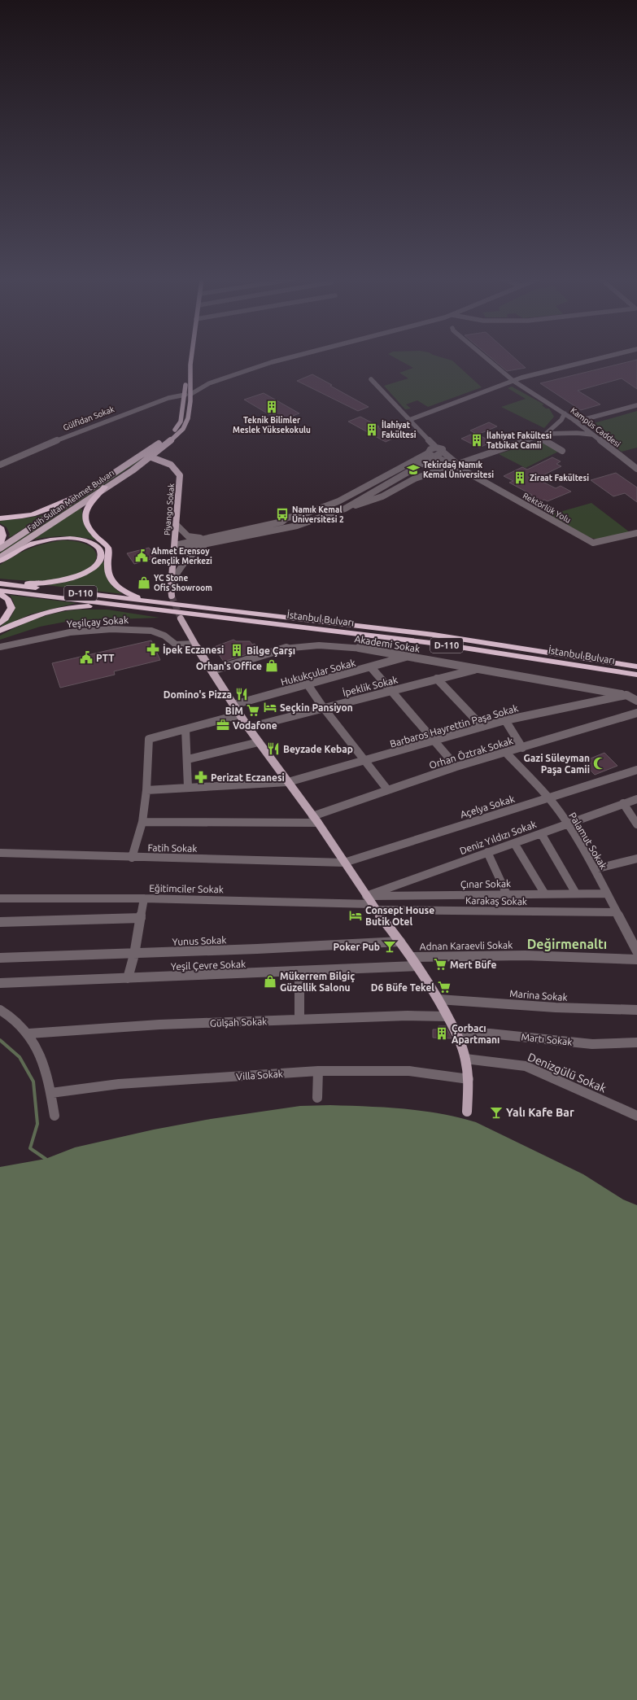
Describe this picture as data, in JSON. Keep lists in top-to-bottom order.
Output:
{
  "streets": {
    "highway": ["D-110", "İstanbul Bulvarı"],
    "main road": ["Fatih Sultan Mehmet Bulvarı", "Piyango Sokak"],
    "street": [
      "Gülfidan Sokak",
      "Kampüs Caddesi",
      "Rektörlük Yolu",
      "Yeşilçay Sokak",
      "Akademi Sokak",
      "Hukukçular Sokak",
      "İpeklik Sokak",
      "Barbaros Hayrettin Paşa Sokak",
      "Orhan Öztrak Sokak",
      "Açelya Sokak",
      "Deniz Yıldızı Sokak",
      "Palamut Sokak",
      "Fatih Sokak",
      "Çınar Sokak",
      "Eğitimciler Sokak",
      "Karakaş Sokak",
      "Yunus Sokak",
      "Adnan Karaevli Sokak",
      "Yeşil Çevre Sokak",
      "Marina Sokak",
      "Gülşah Sokak",
      "Martı Sokak",
      "Denizgülü Sokak",
      "Villa Sokak"
    ]
  },
  "crossings": [
    ["Gülfidan Sokak", "Fatih Sultan Mehmet Bulvarı"],
    ["Fatih Sultan Mehmet Bulvarı", "Piyango Sokak"],
    ["Akademi Sokak", "Hukukçular Sokak"],
    ["Akademi Sokak", "İpeklik Sokak"],
    ["Akademi Sokak", "Barbaros Hayrettin Paşa Sokak"],
    ["Orhan Öztrak Sokak", "Palamut Sokak"],
    ["Açelya Sokak", "Palamut Sokak"],
    ["Açelya Sokak", "Fatih Sokak"],
    ["Deniz Yıldızı Sokak", "Palamut Sokak"],
    ["Deniz Yıldızı Sokak", "Çınar Sokak"],
    ["Palamut Sokak", "Çınar Sokak"],
    ["Palamut Sokak", "Karakaş Sokak"],
    ["Eğitimciler Sokak", "Karakaş Sokak"]
  ],
  "districts": ["Değirmenaltı"],
  "places": {
    "building": [
      "Teknik Bilimler Meslek Yüksekokulu",
      "İlahiyat Fakültesi",
      "İlahiyat Fakültesi Tatbikat Camii",
      "Ziraat Fakültesi",
      "Bilge Çarşı",
      "Çorbacı Apartmanı"
    ],
    "school or university": ["Tekirdağ Namık Kemal Üniversitesi"],
    "bus stop": ["Namık Kemal Üniversitesi 2"],
    "public building": ["Ahmet Erensoy Gençlik Merkezi", "PTT"],
    "shop": ["YC Stone Ofis Showroom", "Orhan's Office", "Mükerrem Bilgiç Güzellik Salonu"],
    "pharmacy": ["İpek Eczanesi", "Perizat Eczanesi"],
    "restaurant": ["Domino's Pizza", "Beyzade Kebap"],
    "hotel": ["Seçkin Pansiyon", "Consept House Butik Otel"],
    "supermarket": ["BİM", "Mert Büfe", "D6 Büfe Tekel"],
    "office": ["Vodafone"],
    "mosque": ["Gazi Süleyman Paşa Camii"],
    "bar": ["Poker Pub", "Yalı Kafe Bar"]
  }
}
